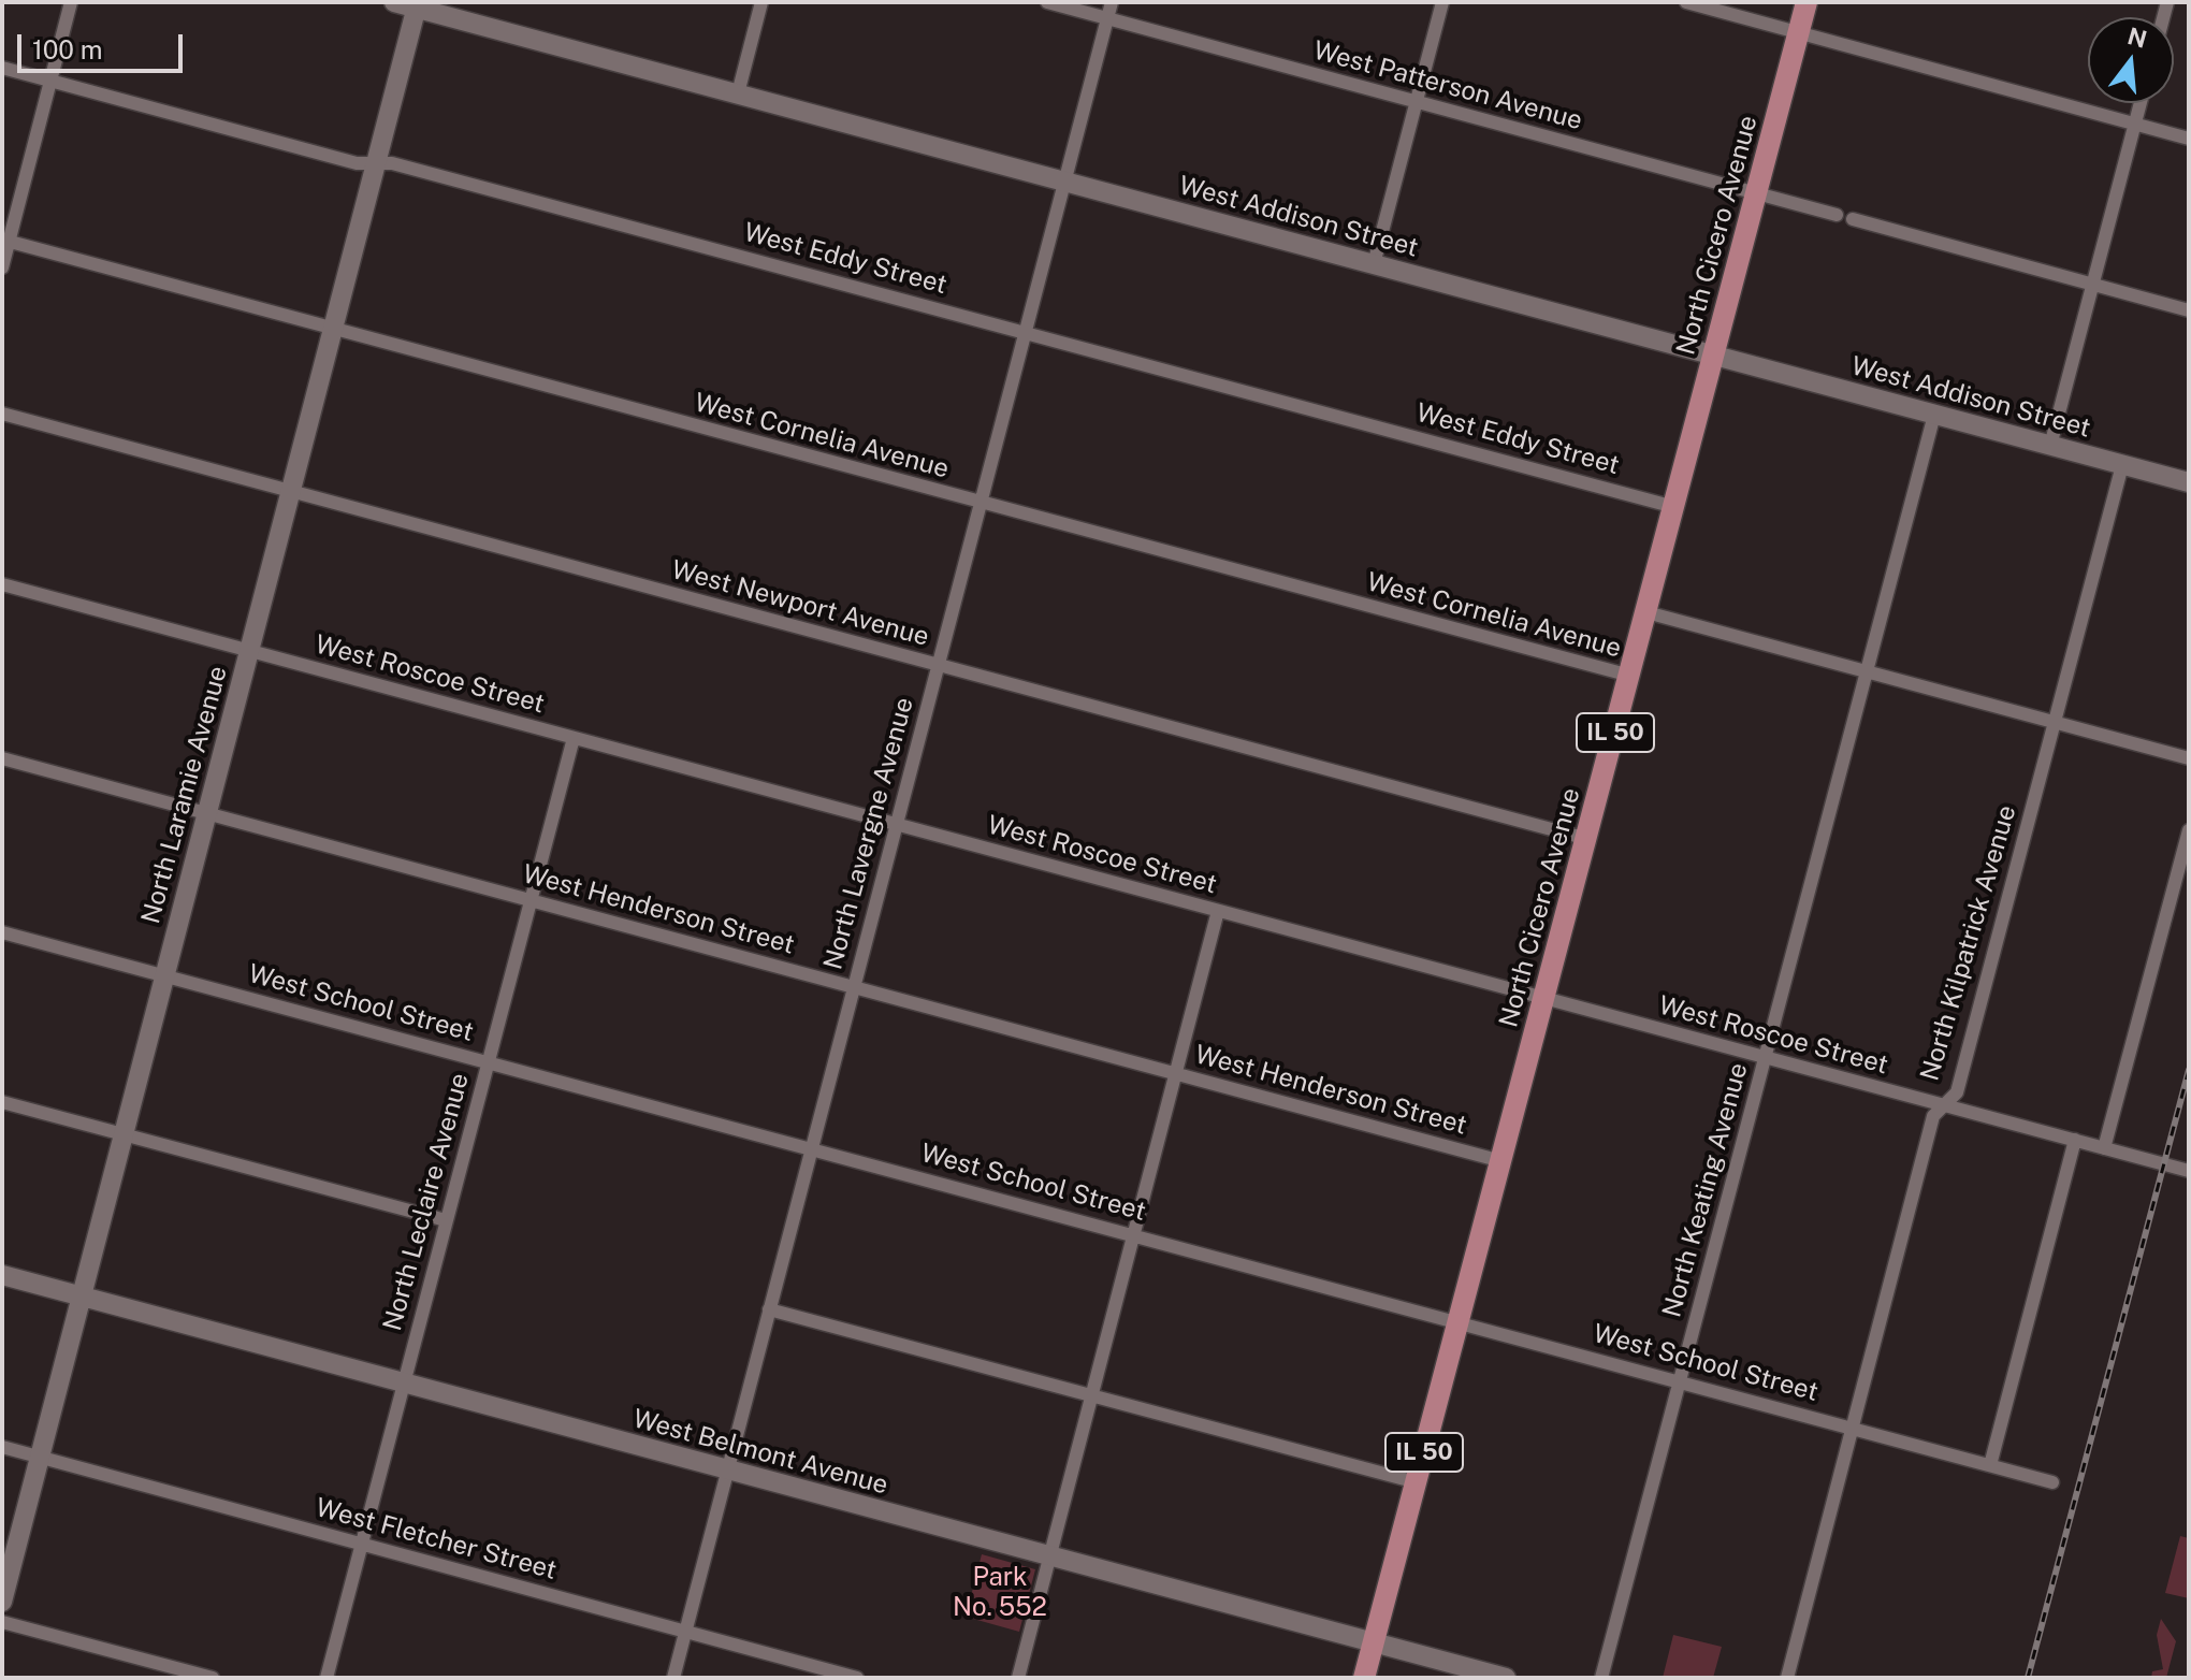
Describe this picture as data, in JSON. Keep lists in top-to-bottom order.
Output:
{
  "streets": {
    "main road": ["North Cicero Avenue", "IL 50"],
    "street": [
      "West Patterson Avenue",
      "West Addison Street",
      "West Eddy Street",
      "West Cornelia Avenue",
      "West Newport Avenue",
      "West Roscoe Street",
      "North Laramie Avenue",
      "North Lavergne Avenue",
      "West Henderson Street",
      "North Kilpatrick Avenue",
      "West School Street",
      "North Keating Avenue",
      "North Leclaire Avenue",
      "West Belmont Avenue",
      "West Fletcher Street"
    ]
  },
  "crossings": [
    ["West Patterson Avenue", "North Cicero Avenue"],
    ["West Patterson Avenue", "North Lavergne Avenue"],
    ["West Addison Street", "North Cicero Avenue"],
    ["West Addison Street", "North Laramie Avenue"],
    ["West Addison Street", "North Lavergne Avenue"],
    ["West Addison Street", "North Kilpatrick Avenue"],
    ["West Addison Street", "North Keating Avenue"],
    ["North Cicero Avenue", "West Eddy Street"],
    ["North Cicero Avenue", "West Cornelia Avenue"],
    ["North Cicero Avenue", "West Newport Avenue"],
    ["North Cicero Avenue", "West Roscoe Street"],
    ["North Cicero Avenue", "West Henderson Street"],
    ["North Cicero Avenue", "West School Street"],
    ["North Cicero Avenue", "West Belmont Avenue"],
    ["West Eddy Street", "North Laramie Avenue"],
    ["West Eddy Street", "North Lavergne Avenue"],
    ["West Cornelia Avenue", "North Laramie Avenue"],
    ["West Cornelia Avenue", "North Lavergne Avenue"],
    ["West Cornelia Avenue", "North Kilpatrick Avenue"],
    ["West Cornelia Avenue", "North Keating Avenue"],
    ["West Newport Avenue", "North Laramie Avenue"],
    ["West Newport Avenue", "North Lavergne Avenue"],
    ["West Roscoe Street", "North Laramie Avenue"],
    ["West Roscoe Street", "North Lavergne Avenue"],
    ["West Roscoe Street", "North Kilpatrick Avenue"],
    ["West Roscoe Street", "North Keating Avenue"],
    ["West Roscoe Street", "North Leclaire Avenue"],
    ["North Laramie Avenue", "West Henderson Street"],
    ["North Laramie Avenue", "West School Street"],
    ["North Laramie Avenue", "West Belmont Avenue"],
    ["North Laramie Avenue", "West Fletcher Street"],
    ["North Lavergne Avenue", "West Henderson Street"],
    ["North Lavergne Avenue", "West School Street"],
    ["North Lavergne Avenue", "West Belmont Avenue"],
    ["North Lavergne Avenue", "West Fletcher Street"],
    ["West Henderson Street", "North Leclaire Avenue"],
    ["North Kilpatrick Avenue", "West School Street"],
    ["West School Street", "North Keating Avenue"],
    ["West School Street", "North Leclaire Avenue"],
    ["North Leclaire Avenue", "West Belmont Avenue"],
    ["North Leclaire Avenue", "West Fletcher Street"]
  ],
  "parks": ["Park No. 552"],
  "scale_bar": "100 m",
  "north": "top"
}
